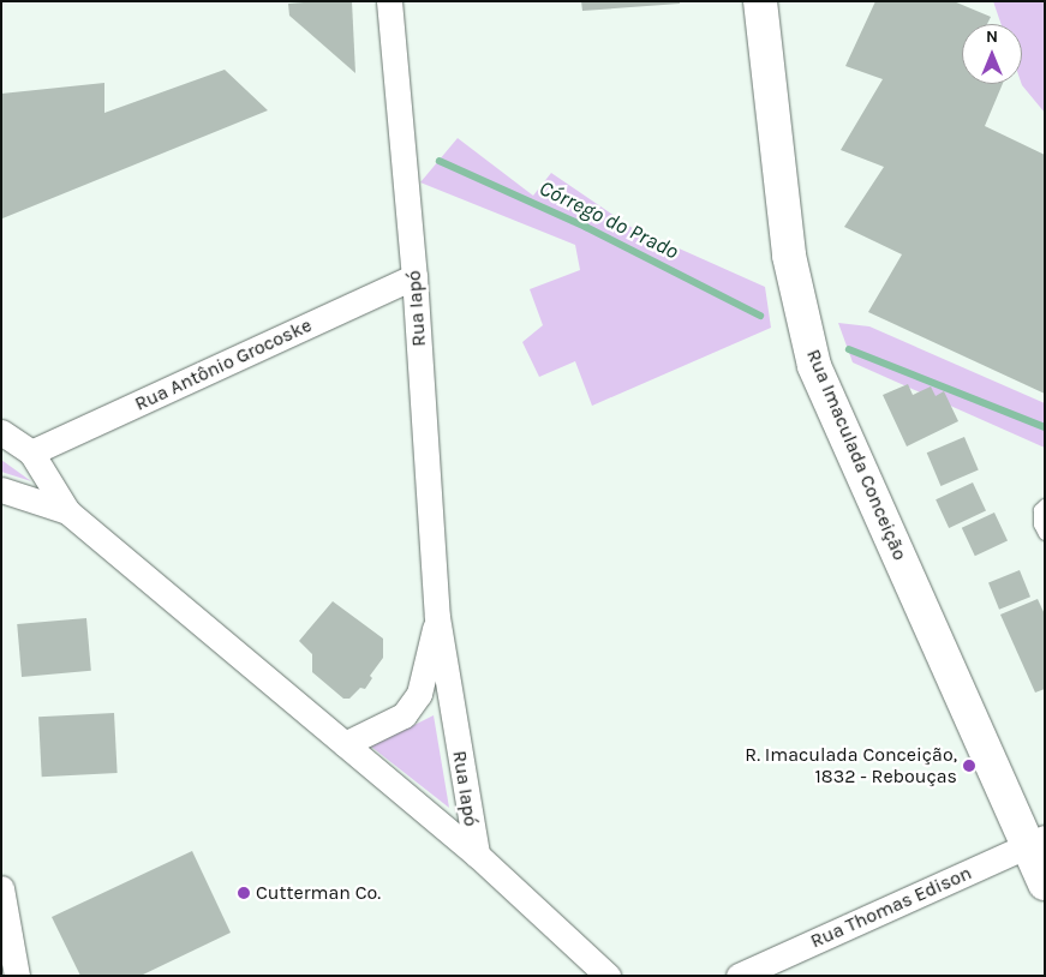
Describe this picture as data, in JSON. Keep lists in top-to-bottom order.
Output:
{
  "streets": {
    "main road": ["Rua Imaculada Conceição"],
    "street": ["Rua Iapó", "Rua Antônio Grocoske", "Rua Thomas Edison"]
  },
  "crossings": [
    ["Rua Iapó", "Rua Antônio Grocoske"],
    ["Rua Imaculada Conceição", "Rua Thomas Edison"]
  ],
  "water": ["Córrego do Prado"],
  "places": ["R. Imaculada Conceição, 1832 - Rebouças", "Cutterman Co."],
  "north": "top"
}
